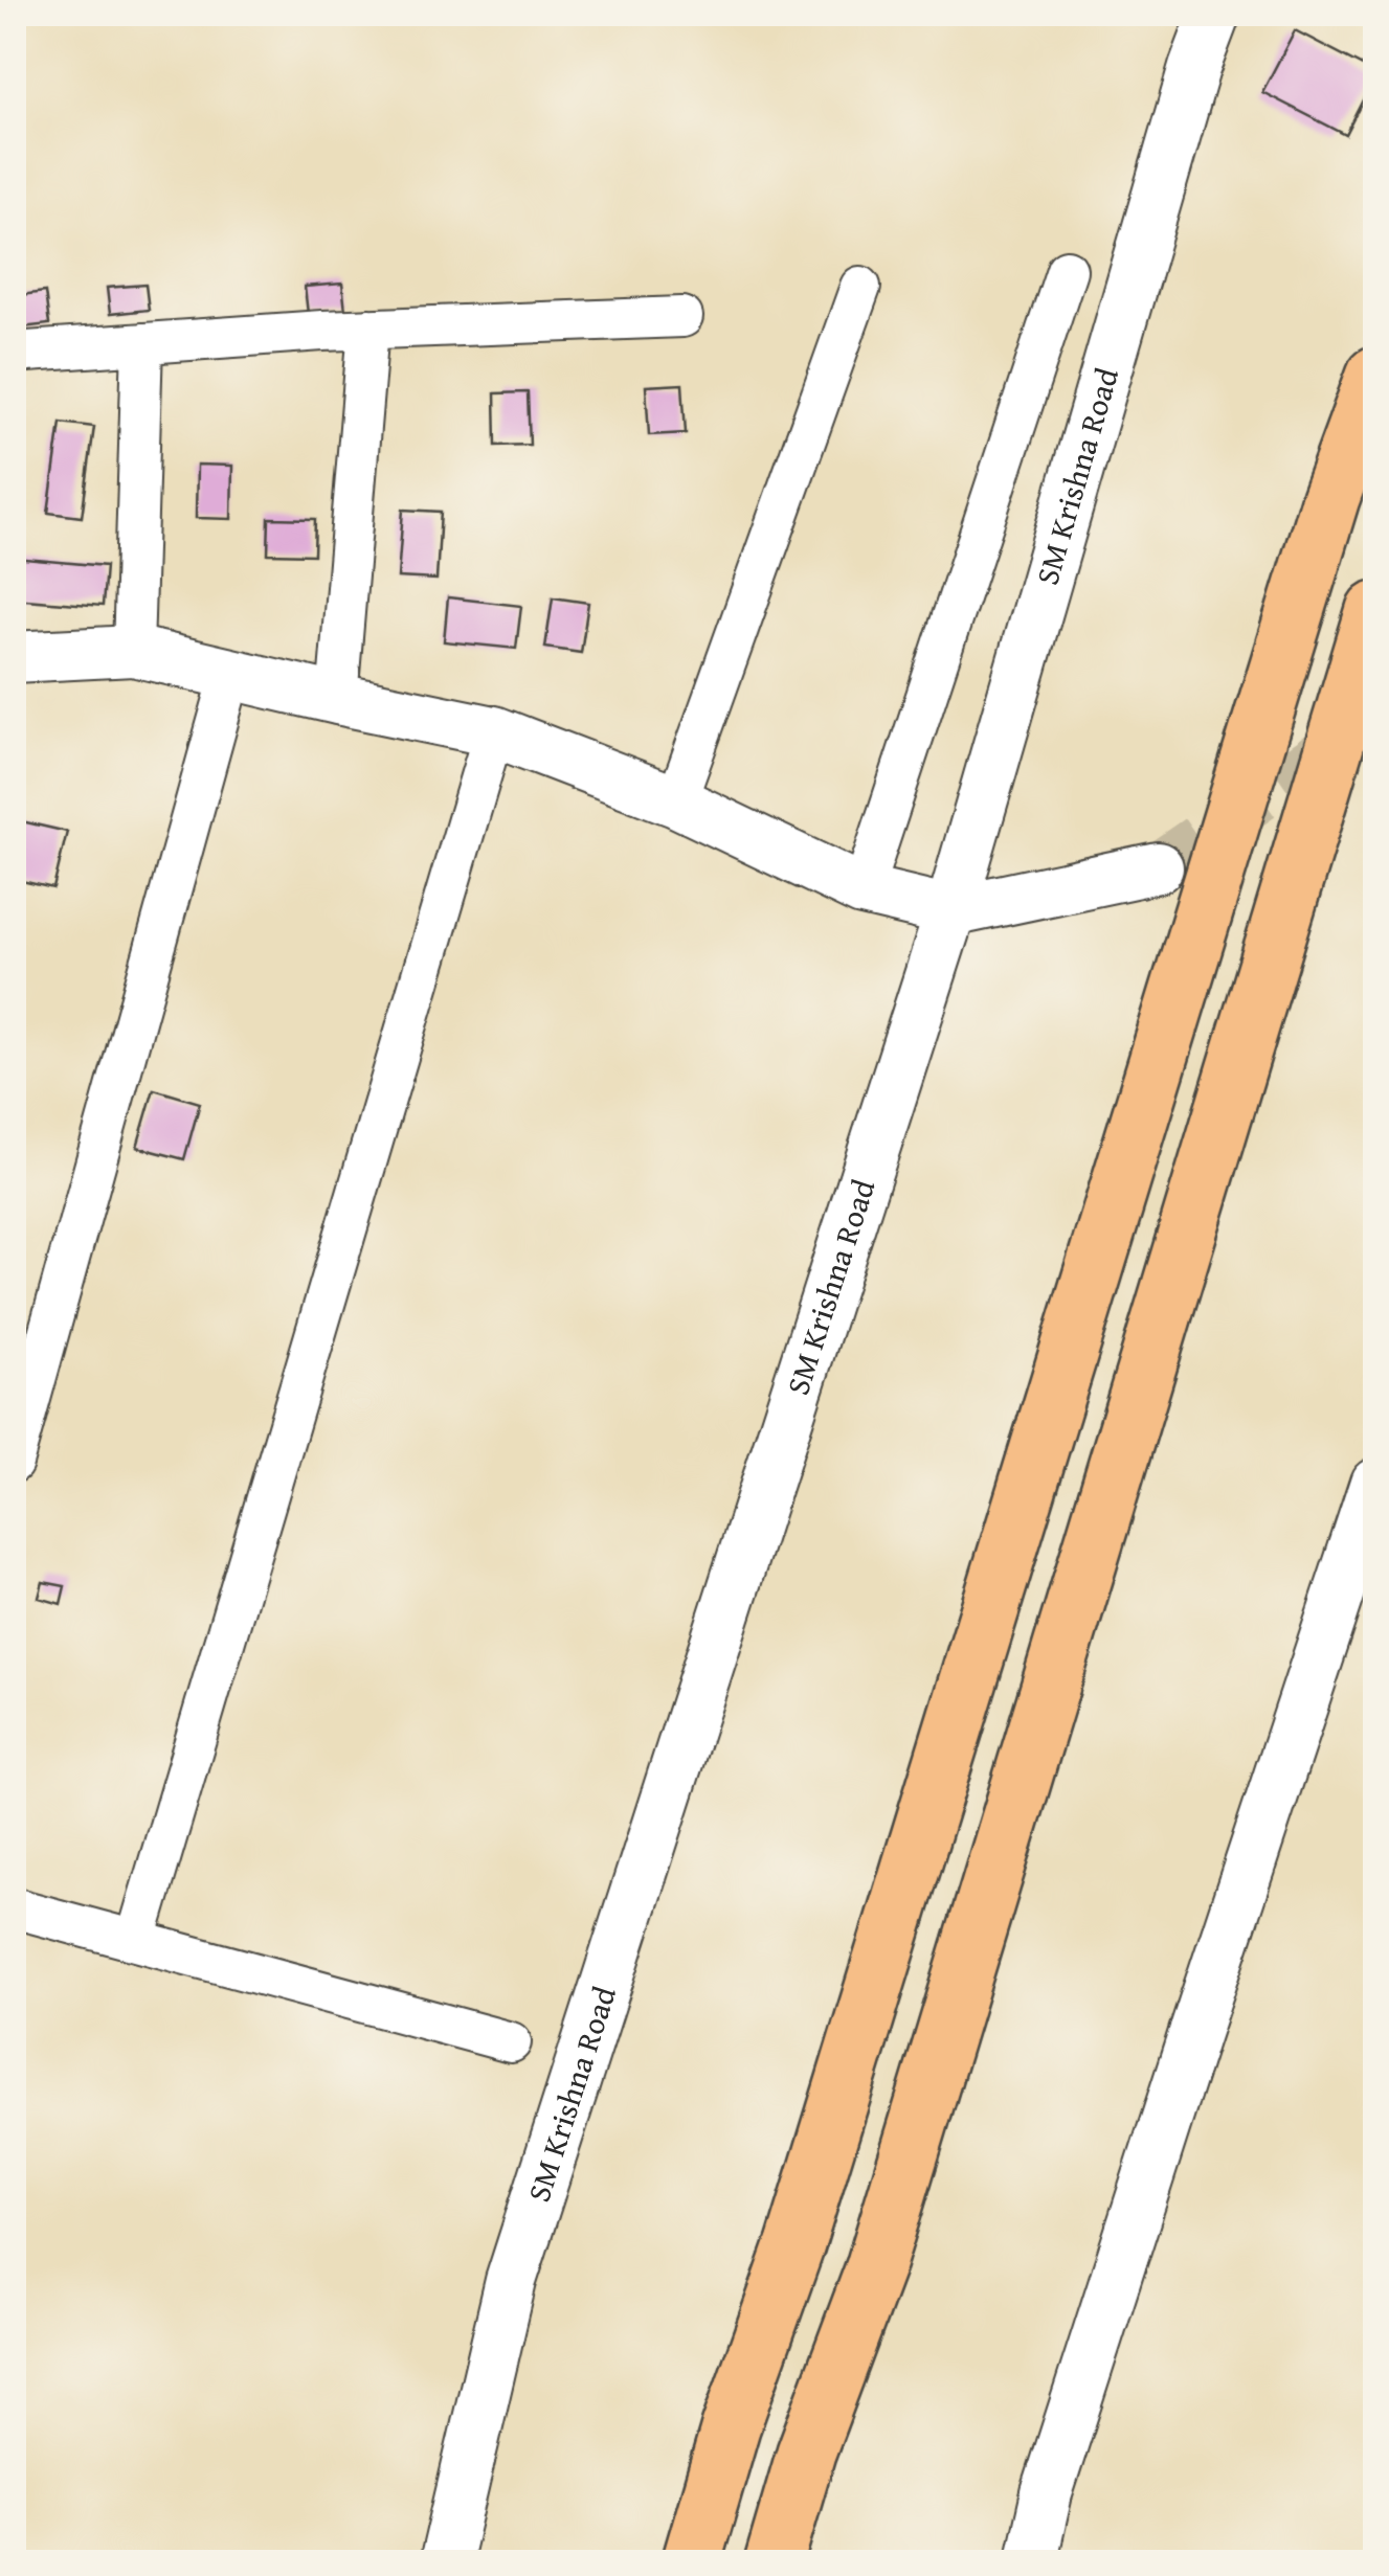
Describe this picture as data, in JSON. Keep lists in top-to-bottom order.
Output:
{
  "streets": {
    "street": ["SM Krishna Road"]
  }
}
